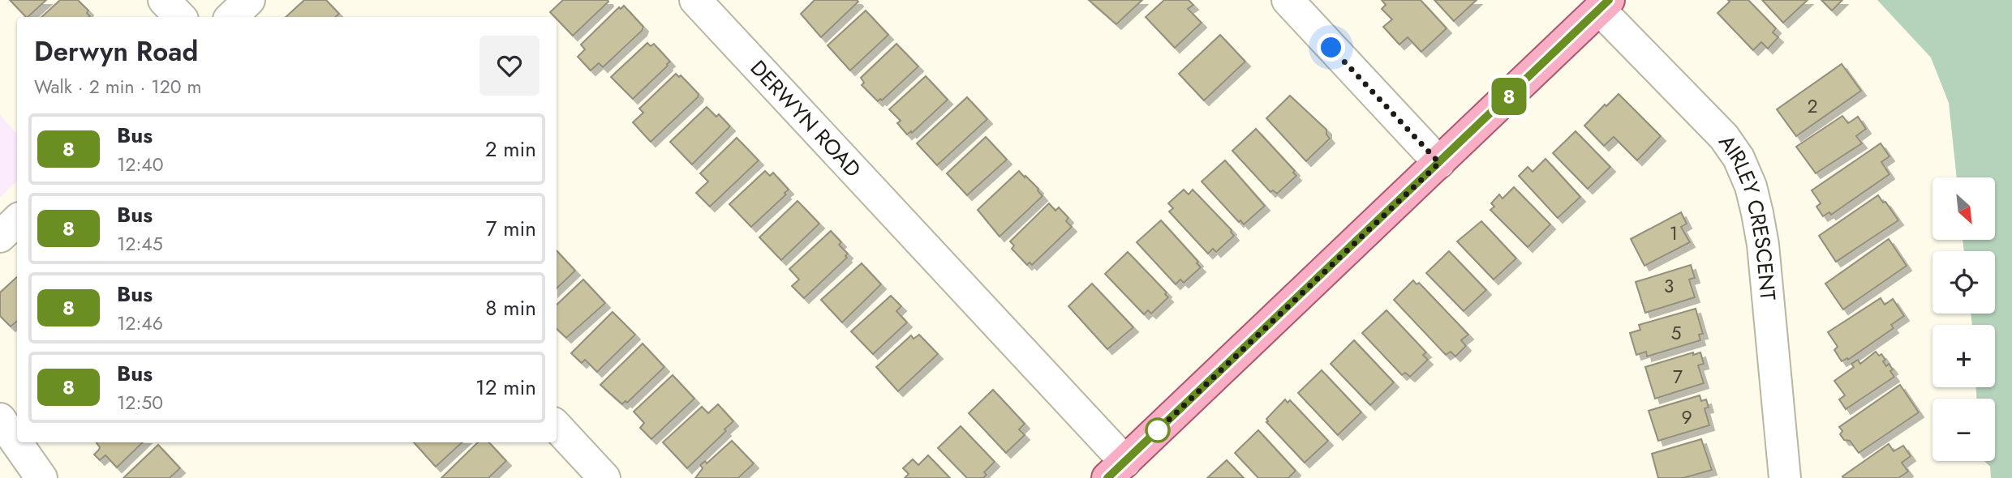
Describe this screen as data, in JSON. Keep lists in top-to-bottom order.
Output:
{
  "streets": {
    "street": ["DERWYN ROAD", "AIRLEY CRESCENT"]
  },
  "lines": ["bus line 8"],
  "house_numbers": [
    "2",
    "1",
    "3",
    "5",
    "7",
    "9"
  ],
  "north": "bottom right",
  "page": {
    "on_map": "8",
    "heading": ["Derwyn Road", "Walk · 2 min · 120 m"],
    "list": [
      {
        "mark": "8",
        "name": "Bus",
        "note": "12:40",
        "value": "2 min"
      },
      {
        "mark": "8",
        "name": "Bus",
        "note": "12:45",
        "value": "7 min"
      },
      {
        "mark": "8",
        "name": "Bus",
        "note": "12:46",
        "value": "8 min"
      },
      {
        "mark": "8",
        "name": "Bus",
        "note": "12:50",
        "value": "12 min"
      }
    ],
    "map_buttons": ["+", "−"]
  }
}
